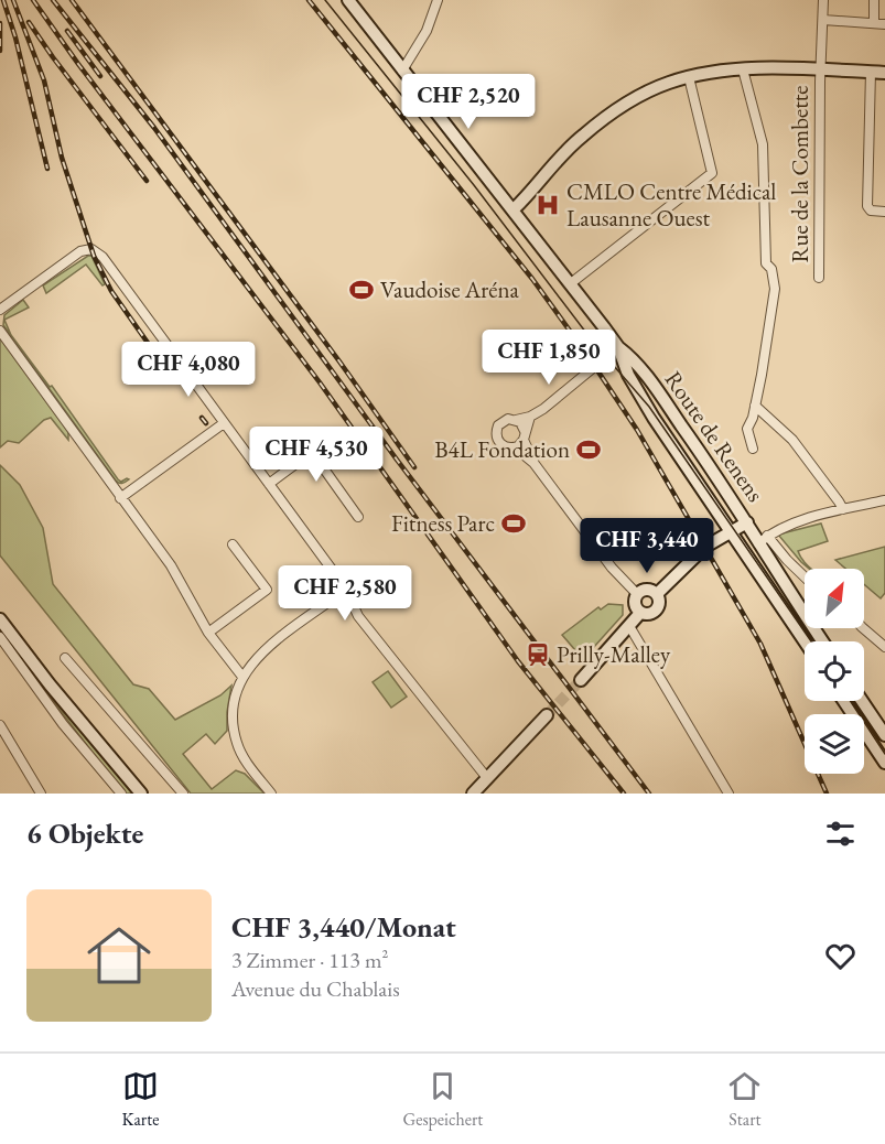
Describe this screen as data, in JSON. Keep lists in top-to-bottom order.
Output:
{
  "streets": {
    "main road": ["Route de Renens"],
    "street": ["Rue de la Combette"]
  },
  "places": {
    "hospital": ["CMLO Centre Médical Lausanne Ouest"],
    "sports": ["Vaudoise Aréna", "B4L Fondation", "Fitness Parc"],
    "station": ["Prilly-Malley"]
  },
  "north": "top right",
  "page": {
    "price": [
      "CHF 2,520",
      "CHF 1,850",
      "CHF 4,080",
      "CHF 4,530",
      "CHF 3,440",
      "CHF 2,580"
    ],
    "heading": "6 Objekte",
    "list": [
      {
        "name": "CHF 3,440/Monat",
        "note": "3 Zimmer · 113 m² · Avenue du Chablais"
      }
    ],
    "tabs": ["Karte", "Gespeichert", "Start"]
  }
}
